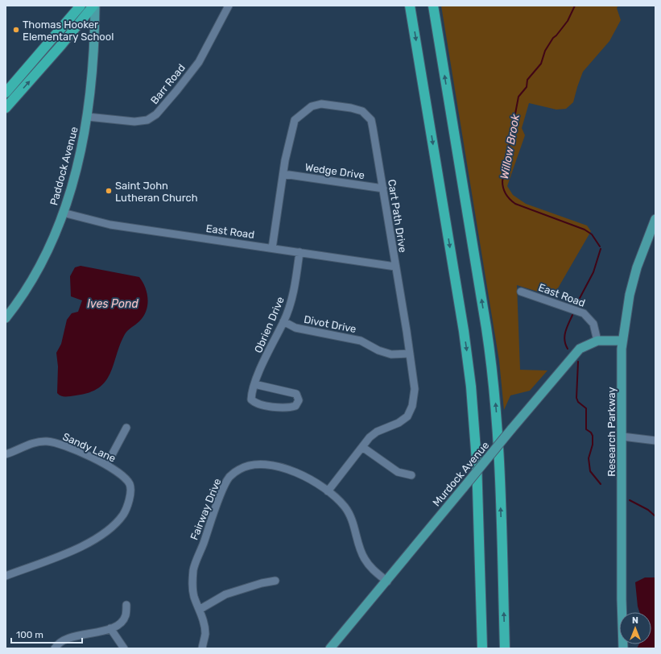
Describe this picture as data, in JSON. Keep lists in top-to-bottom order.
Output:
{
  "streets": {
    "main road": ["Paddock Avenue", "Research Parkway", "Murdock Avenue"],
    "street": [
      "Barr Road",
      "Wedge Drive",
      "Cart Path Drive",
      "East Road",
      "Divot Drive",
      "Obrien Drive",
      "Sandy Lane",
      "Fairway Drive"
    ]
  },
  "crossings": [
    ["Barr Road", "Paddock Avenue"],
    ["Paddock Avenue", "East Road"],
    ["Wedge Drive", "Cart Path Drive"],
    ["Cart Path Drive", "East Road"],
    ["Cart Path Drive", "Divot Drive"],
    ["Cart Path Drive", "Fairway Drive"],
    ["East Road", "Obrien Drive"],
    ["East Road", "Murdock Avenue"],
    ["Divot Drive", "Obrien Drive"],
    ["Research Parkway", "Murdock Avenue"],
    ["Murdock Avenue", "Fairway Drive"]
  ],
  "water": ["Willow Brook", "Ives Pond"],
  "places": ["Thomas Hooker Elementary School", "Saint John Lutheran Church"],
  "scale_bar": "100 m",
  "north": "top"
}
